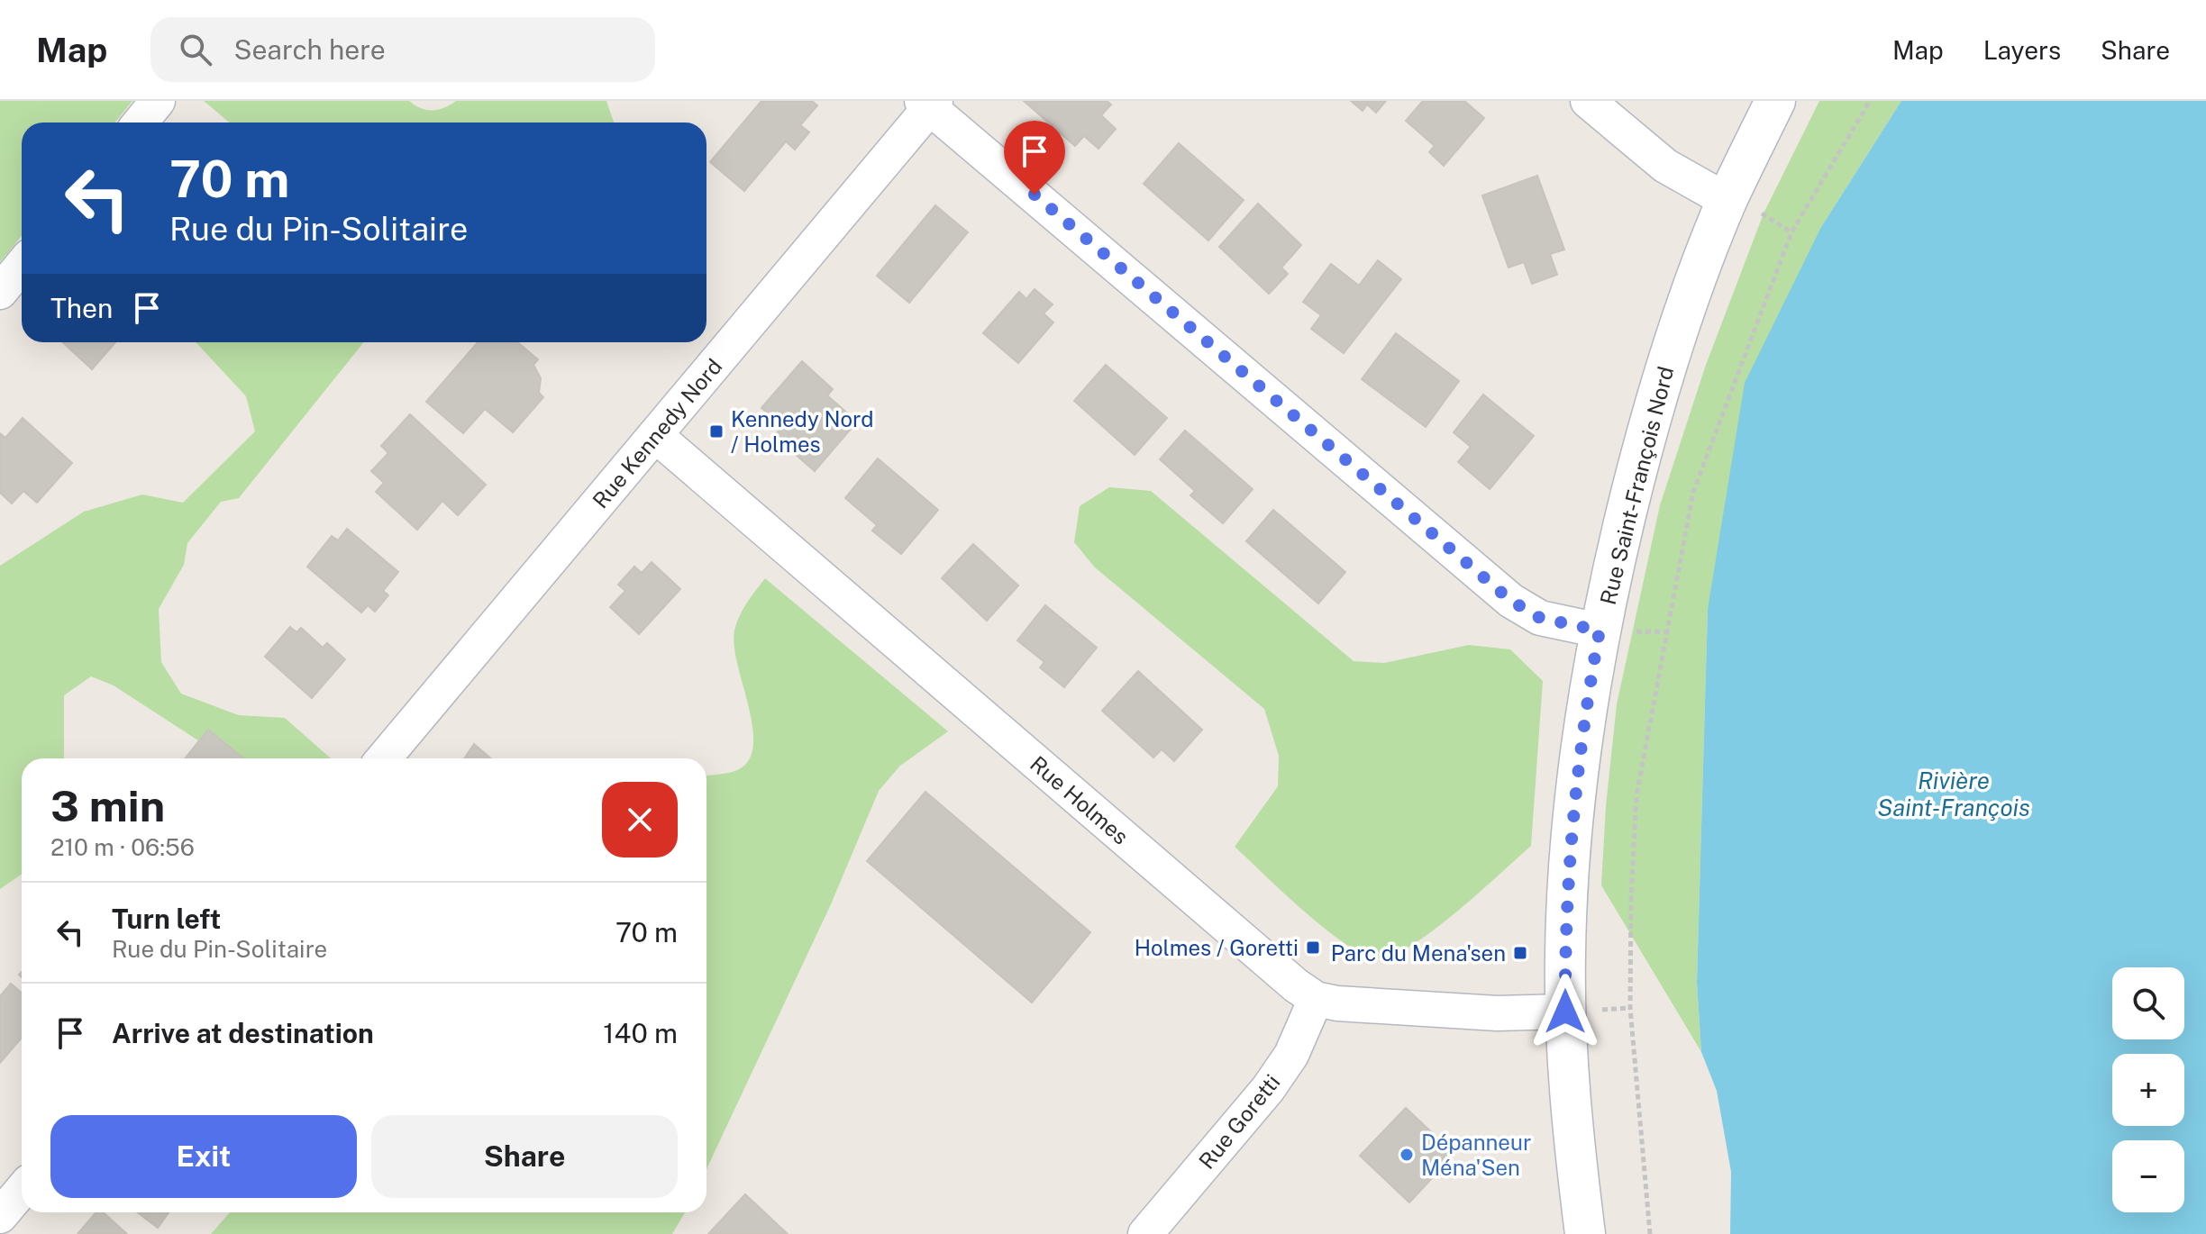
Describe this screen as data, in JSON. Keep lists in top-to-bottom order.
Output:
{
  "streets": {
    "street": [
      "Rue Kennedy Nord",
      "Rue Saint-François Nord",
      "Rue Holmes",
      "Rue Goretti"
    ]
  },
  "crossings": [
    ["Rue Kennedy Nord", "Rue Holmes"],
    ["Rue Saint-François Nord", "Rue Holmes"],
    ["Rue Holmes", "Rue Goretti"]
  ],
  "water": ["Rivière Saint-François"],
  "places": {
    "transit": ["Kennedy Nord / Holmes", "Holmes / Goretti", "Parc du Mena'sen"],
    "other": ["Dépanneur Ména'Sen"]
  },
  "page": {
    "header": "Map",
    "search": "Search here",
    "nav": ["Map", "Layers", "Share"],
    "turn": ["70 m", "Rue du Pin-Solitaire"],
    "then": "Then",
    "heading": ["3 min", "210 m · 06:56"],
    "list": [
      {
        "name": "Turn left",
        "note": "Rue du Pin-Solitaire",
        "value": "70 m"
      },
      {
        "name": "Arrive at destination",
        "value": "140 m"
      }
    ],
    "map_buttons": ["+", "−"],
    "buttons": ["Exit", "Share"]
  }
}
